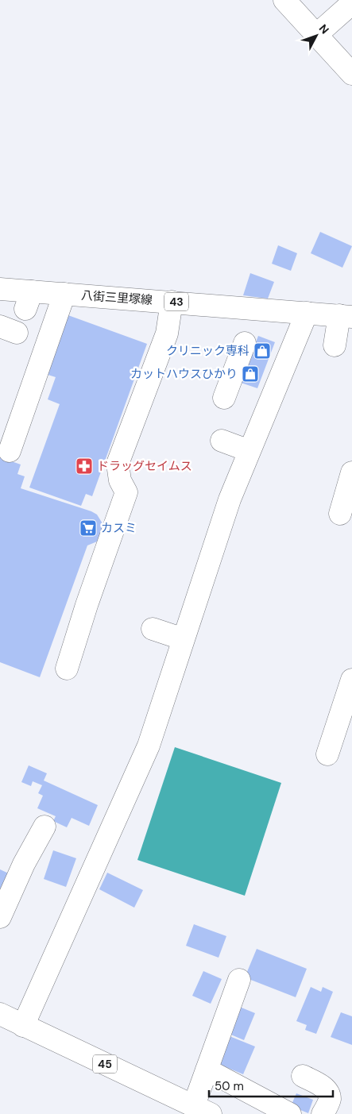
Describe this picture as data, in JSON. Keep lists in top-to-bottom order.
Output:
{
  "streets": {
    "street": ["八街三里塚線", "43", "45"]
  },
  "places": {
    "shop": ["クリニック専科", "カットハウスひかり"],
    "pharmacy": ["ドラッグセイムス"],
    "supermarket": ["カスミ"]
  },
  "scale_bar": "50 m",
  "north": "top right"
}
